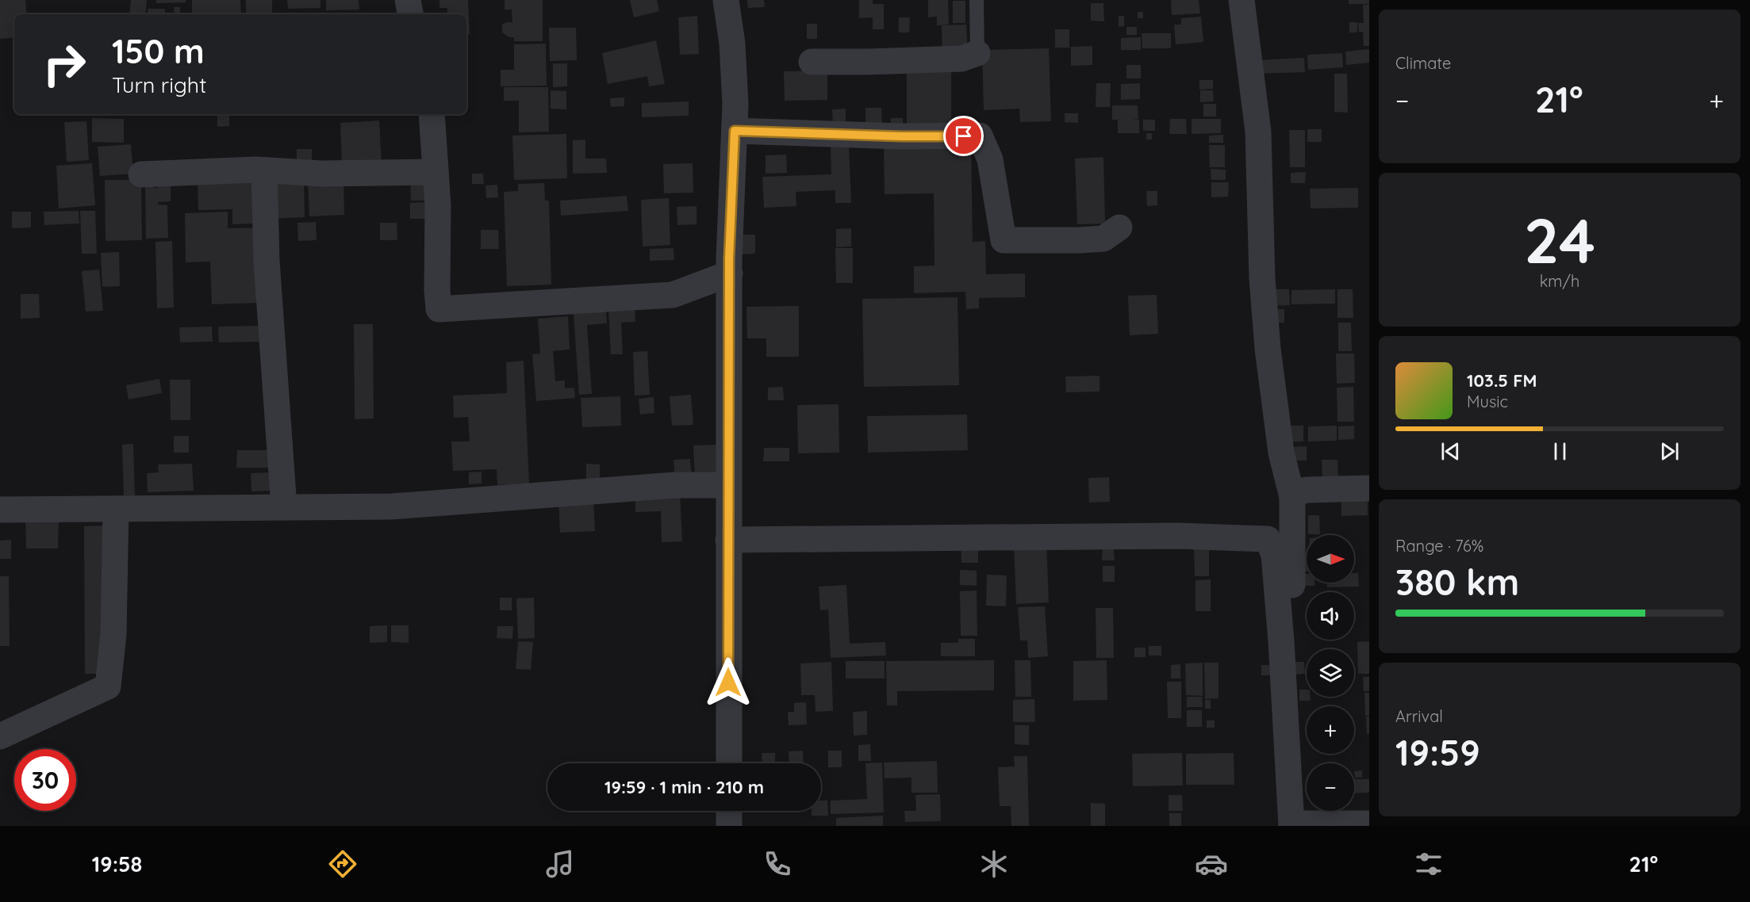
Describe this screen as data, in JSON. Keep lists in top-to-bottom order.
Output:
{
  "north": "right",
  "page": {
    "tile": [
      "Climate",
      ["24", "km/h"],
      ["Range · 76%", "380 km"],
      ["Arrival", "19:59"]
    ],
    "turn": ["150 m", "Turn right"],
    "heat": ["−", "21°", "+"],
    "song": ["103.5 FM", "Music"],
    "map_buttons": ["+", "−"],
    "limit": "30",
    "trip": "19:59 · 1 min · 210 m",
    "tabs": ["19:58", "21°"]
  }
}
